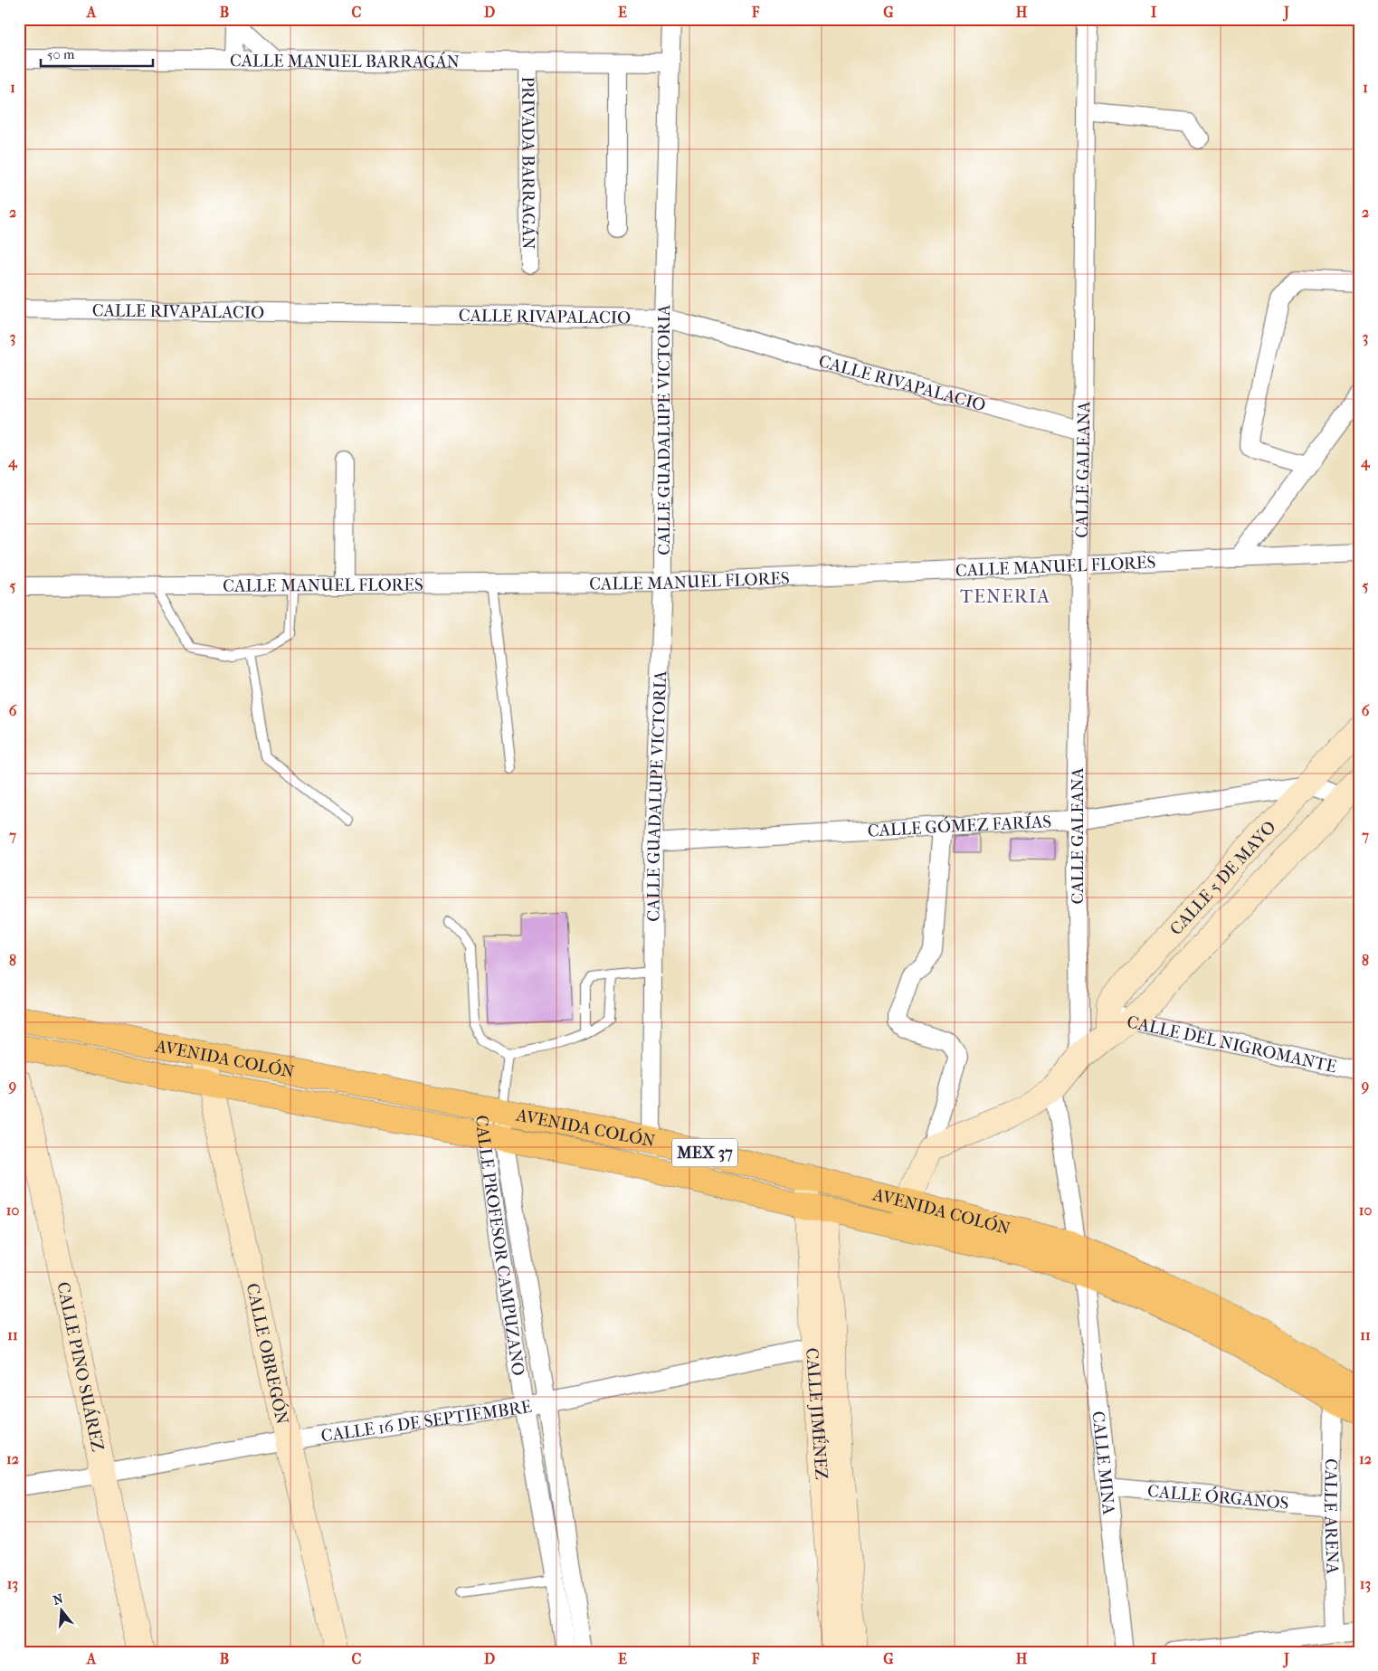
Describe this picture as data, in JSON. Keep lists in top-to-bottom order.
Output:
{
  "streets": {
    "main road": ["AVENIDA COLÓN", "MEX 37"],
    "street": [
      "CALLE MANUEL BARRAGÁN",
      "PRIVADA BARRAGÁN",
      "CALLE RIVAPALACIO",
      "CALLE GUADALUPE VICTORIA",
      "CALLE GALEANA",
      "CALLE MANUEL FLORES",
      "CALLE GÓMEZ FARÍAS",
      "CALLE 5 DE MAYO",
      "CALLE DEL NIGROMANTE",
      "CALLE PROFESOR CAMPUZANO",
      "CALLE OBREGÓN",
      "CALLE PINO SUÁREZ",
      "CALLE JIMÉNEZ",
      "CALLE 16 DE SEPTIEMBRE",
      "CALLE MINA",
      "CALLE ÓRGANOS",
      "CALLE ARENA"
    ]
  },
  "crossings": [
    ["CALLE MANUEL BARRAGÁN", "PRIVADA BARRAGÁN"],
    ["CALLE MANUEL BARRAGÁN", "CALLE GUADALUPE VICTORIA"],
    ["CALLE RIVAPALACIO", "CALLE GUADALUPE VICTORIA"],
    ["CALLE RIVAPALACIO", "CALLE GALEANA"],
    ["CALLE GUADALUPE VICTORIA", "CALLE MANUEL FLORES"],
    ["CALLE GUADALUPE VICTORIA", "CALLE GÓMEZ FARÍAS"],
    ["CALLE GUADALUPE VICTORIA", "AVENIDA COLÓN"],
    ["CALLE GALEANA", "CALLE MANUEL FLORES"],
    ["CALLE GALEANA", "CALLE GÓMEZ FARÍAS"],
    ["CALLE GALEANA", "CALLE 5 DE MAYO"],
    ["CALLE GÓMEZ FARÍAS", "CALLE 5 DE MAYO"],
    ["CALLE 5 DE MAYO", "CALLE DEL NIGROMANTE"],
    ["AVENIDA COLÓN", "CALLE PROFESOR CAMPUZANO"],
    ["AVENIDA COLÓN", "CALLE OBREGÓN"],
    ["AVENIDA COLÓN", "CALLE JIMÉNEZ"],
    ["AVENIDA COLÓN", "CALLE MINA"],
    ["AVENIDA COLÓN", "CALLE ARENA"],
    ["CALLE PROFESOR CAMPUZANO", "CALLE 16 DE SEPTIEMBRE"],
    ["CALLE OBREGÓN", "CALLE 16 DE SEPTIEMBRE"],
    ["CALLE PINO SUÁREZ", "CALLE 16 DE SEPTIEMBRE"],
    ["CALLE JIMÉNEZ", "CALLE 16 DE SEPTIEMBRE"],
    ["CALLE MINA", "CALLE ÓRGANOS"],
    ["CALLE ÓRGANOS", "CALLE ARENA"]
  ],
  "districts": ["TENERIA"],
  "scale_bar": "50 m",
  "north": "top",
  "grid": {
    "columns": [
      "A",
      "B",
      "C",
      "D",
      "E",
      "F",
      "G",
      "H",
      "I",
      "J"
    ],
    "rows": [
      "1",
      "2",
      "3",
      "4",
      "5",
      "6",
      "7",
      "8",
      "9",
      "10",
      "11",
      "12",
      "13"
    ]
  }
}
